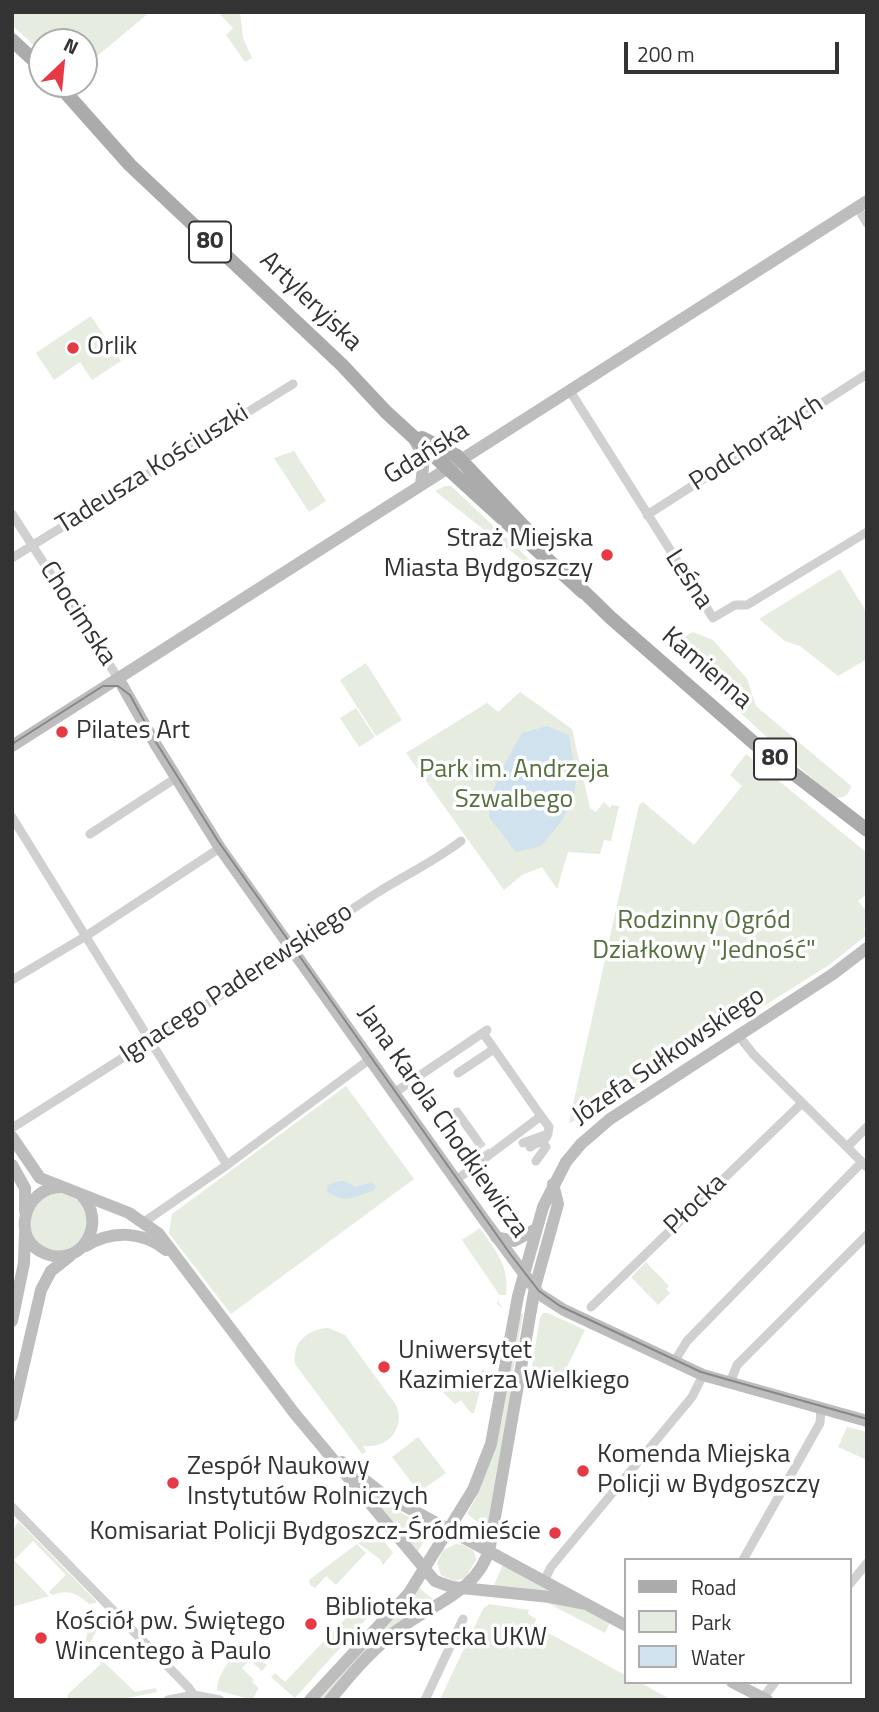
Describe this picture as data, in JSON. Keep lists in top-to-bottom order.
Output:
{
  "streets": {
    "main road": ["80", "Artyleryjska", "Kamienna"],
    "street": [
      "Podchorążych",
      "Gdańska",
      "Tadeusza Kościuszki",
      "Leśna",
      "Chocimska",
      "Ignacego Paderewskiego",
      "Józefa Sułkowskiego",
      "Jana Karola Chodkiewicza",
      "Płocka"
    ]
  },
  "crossings": [
    ["Artyleryjska", "Gdańska"],
    ["Artyleryjska", "Kamienna"],
    ["Podchorążych", "Leśna"],
    ["Gdańska", "Leśna"],
    ["Gdańska", "Chocimska"],
    ["Gdańska", "Kamienna"],
    ["Gdańska", "Jana Karola Chodkiewicza"],
    ["Tadeusza Kościuszki", "Chocimska"],
    ["Chocimska", "Jana Karola Chodkiewicza"],
    ["Ignacego Paderewskiego", "Jana Karola Chodkiewicza"],
    ["Józefa Sułkowskiego", "Jana Karola Chodkiewicza"]
  ],
  "parks": ["Park im. Andrzeja Szwalbego", "Rodzinny Ogród Działkowy \"Jedność\""],
  "places": [
    "Orlik",
    "Straż Miejska Miasta Bydgoszczy",
    "Pilates Art",
    "Uniwersytet Kazimierza Wielkiego",
    "Komenda Miejska Policji w Bydgoszczy",
    "Zespół Naukowy Instytutów Rolniczych",
    "Komisariat Policji Bydgoszcz-Śródmieście",
    "Biblioteka Uniwersytecka UKW",
    "Kościół pw. Świętego Wincentego à Paulo"
  ],
  "legend": ["Road", "Park", "Water"],
  "scale_bar": "200 m",
  "north": "top right"
}
